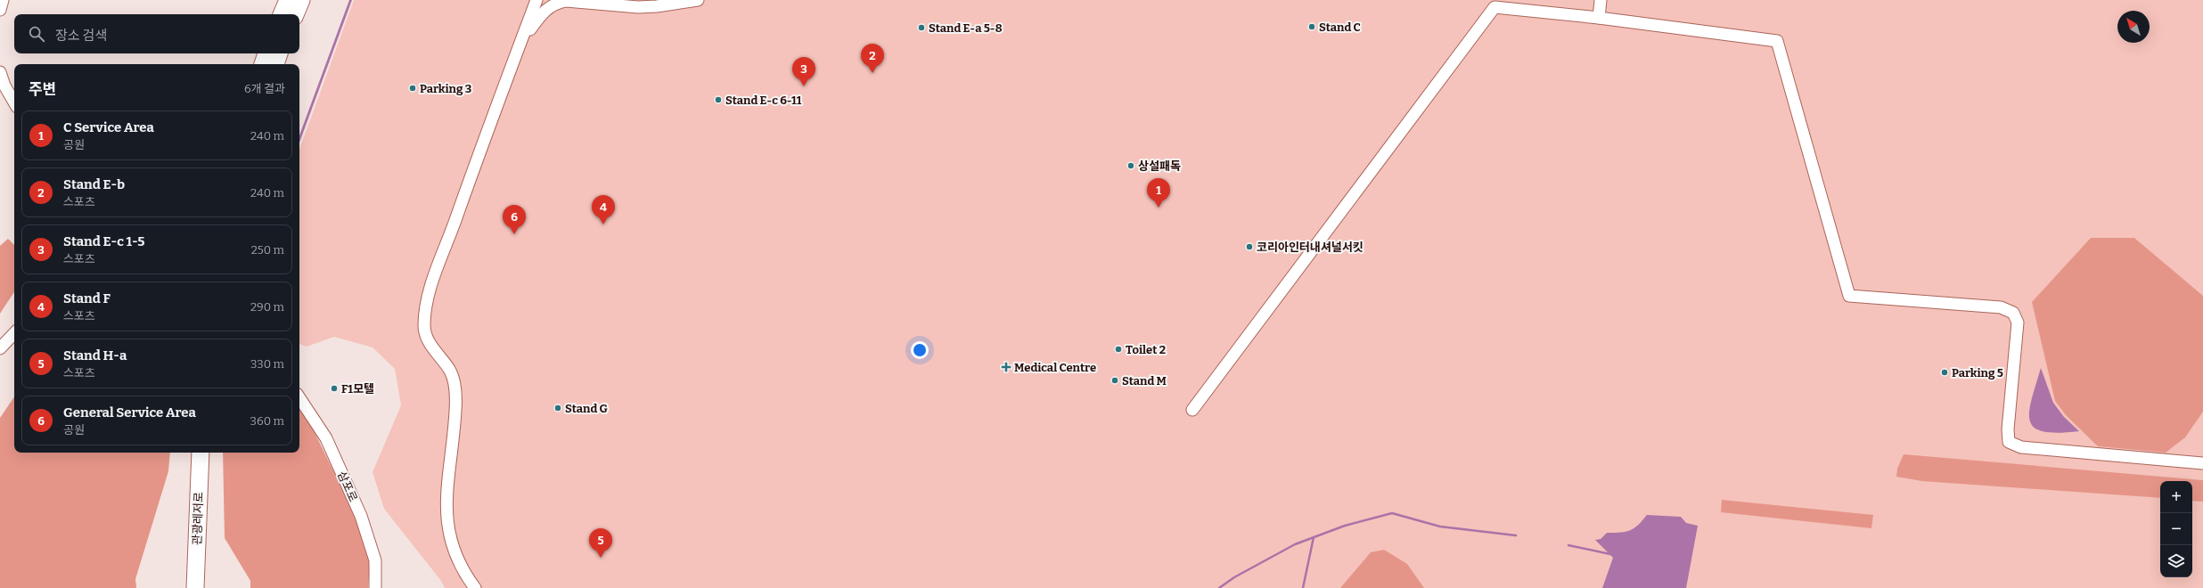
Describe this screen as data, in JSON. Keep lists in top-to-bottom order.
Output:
{
  "streets": {
    "highway": ["관광레저로"],
    "street": ["삼포로"]
  },
  "places": {
    "other": [
      "Stand C",
      "Stand E-a 5-8",
      "Parking 3",
      "Stand E-c 6-11",
      "상설패독",
      "코리아인터내셔널서킷",
      "Toilet 2",
      "Parking 5",
      "Stand M",
      "F1모텔",
      "Stand G"
    ],
    "health": ["Medical Centre"]
  },
  "north": "top left",
  "page": {
    "search": "장소 검색",
    "pins": [
      "2",
      "3",
      "1",
      "4",
      "6",
      "5"
    ],
    "heading": ["주변", "6개 결과"],
    "list": [
      {
        "mark": "1",
        "name": "C Service Area",
        "note": "공원",
        "value": "240 m"
      },
      {
        "mark": "2",
        "name": "Stand E-b",
        "note": "스포츠",
        "value": "240 m"
      },
      {
        "mark": "3",
        "name": "Stand E-c 1-5",
        "note": "스포츠",
        "value": "250 m"
      },
      {
        "mark": "4",
        "name": "Stand F",
        "note": "스포츠",
        "value": "290 m"
      },
      {
        "mark": "5",
        "name": "Stand H-a",
        "note": "스포츠",
        "value": "330 m"
      },
      {
        "mark": "6",
        "name": "General Service Area",
        "note": "공원",
        "value": "360 m"
      }
    ],
    "map_buttons": ["+", "−"]
  }
}
